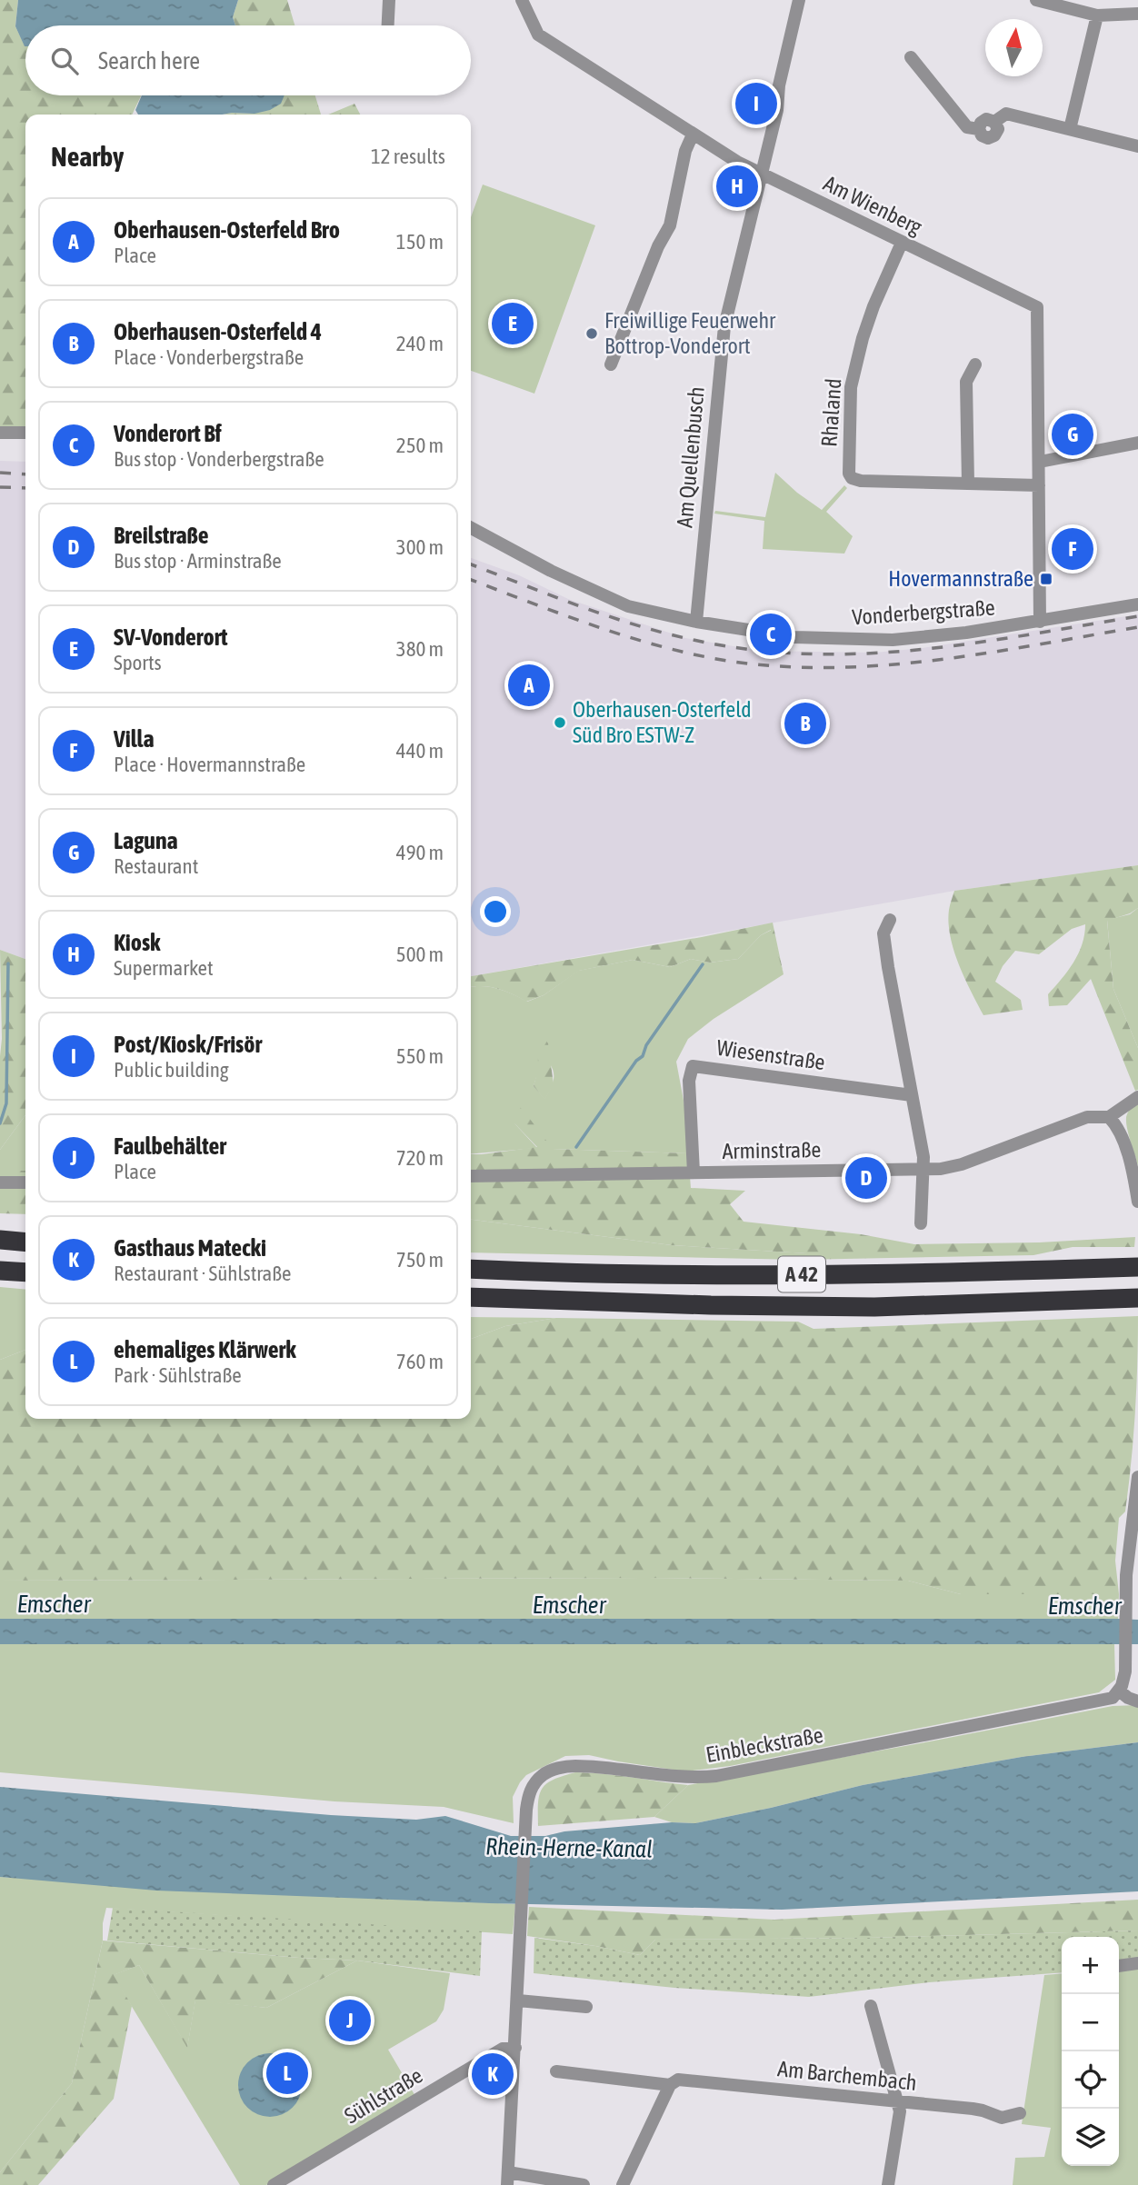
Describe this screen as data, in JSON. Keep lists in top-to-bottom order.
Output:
{
  "streets": {
    "highway": ["A 42"],
    "street": [
      "Am Wienberg",
      "Rhaland",
      "Am Quellenbusch",
      "Vonderbergstraße",
      "Wiesenstraße",
      "Arminstraße",
      "Einbleckstraße",
      "Am Barchembach",
      "Sühlstraße"
    ]
  },
  "crossings": [
    ["Am Wienberg", "Rhaland"],
    ["Am Wienberg", "Am Quellenbusch"],
    ["Am Quellenbusch", "Vonderbergstraße"],
    ["Wiesenstraße", "Arminstraße"],
    ["Einbleckstraße", "Sühlstraße"]
  ],
  "water": ["Emscher", "Rhein-Herne-Kanal"],
  "places": {
    "other": ["Freiwillige Feuerwehr Bottrop-Vonderort", "Oberhausen-Osterfeld Süd Bro ESTW-Z"],
    "transit": ["Hovermannstraße"]
  },
  "north": "top",
  "page": {
    "search": "Search here",
    "pins": [
      "I",
      "H",
      "E",
      "G",
      "F",
      "C",
      "A",
      "B",
      "D",
      "J",
      "L",
      "K"
    ],
    "heading": ["Nearby", "12 results"],
    "list": [
      {
        "mark": "A",
        "name": "Oberhausen-Osterfeld Bro",
        "note": "Place",
        "value": "150 m"
      },
      {
        "mark": "B",
        "name": "Oberhausen-Osterfeld 4",
        "note": "Place · Vonderbergstraße",
        "value": "240 m"
      },
      {
        "mark": "C",
        "name": "Vonderort Bf",
        "note": "Bus stop · Vonderbergstraße",
        "value": "250 m"
      },
      {
        "mark": "D",
        "name": "Breilstraße",
        "note": "Bus stop · Arminstraße",
        "value": "300 m"
      },
      {
        "mark": "E",
        "name": "SV-Vonderort",
        "note": "Sports",
        "value": "380 m"
      },
      {
        "mark": "F",
        "name": "Villa",
        "note": "Place · Hovermannstraße",
        "value": "440 m"
      },
      {
        "mark": "G",
        "name": "Laguna",
        "note": "Restaurant",
        "value": "490 m"
      },
      {
        "mark": "H",
        "name": "Kiosk",
        "note": "Supermarket",
        "value": "500 m"
      },
      {
        "mark": "I",
        "name": "Post/Kiosk/Frisör",
        "note": "Public building",
        "value": "550 m"
      },
      {
        "mark": "J",
        "name": "Faulbehälter",
        "note": "Place",
        "value": "720 m"
      },
      {
        "mark": "K",
        "name": "Gasthaus Matecki",
        "note": "Restaurant · Sühlstraße",
        "value": "750 m"
      },
      {
        "mark": "L",
        "name": "ehemaliges Klärwerk",
        "note": "Park · Sühlstraße",
        "value": "760 m"
      }
    ],
    "map_buttons": ["+", "−"]
  }
}
